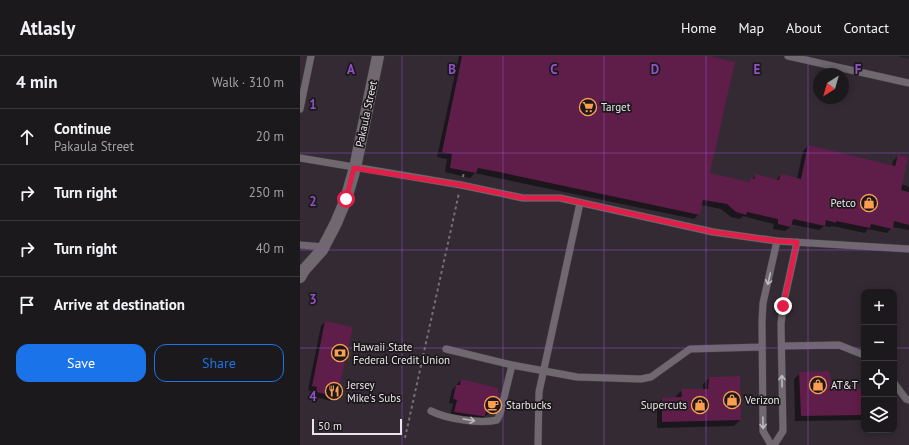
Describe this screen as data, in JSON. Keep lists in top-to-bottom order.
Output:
{
  "streets": {
    "street": ["Pakaula Street"]
  },
  "places": {
    "supermarket": ["Target"],
    "shop": [
      "Petco",
      "AT&T",
      "Verizon",
      "Supercuts"
    ],
    "bank": ["Hawaii State Federal Credit Union"],
    "restaurant": ["Jersey Mike's Subs"],
    "cafe": ["Starbucks"]
  },
  "scale_bar": "50 m",
  "north": "bottom left",
  "page": {
    "header": "Atlasly",
    "nav": [
      "Home",
      "Map",
      "About",
      "Contact"
    ],
    "heading": ["4 min", "Walk · 310 m"],
    "list": [
      ["Continue", "Pakaula Street", "20 m"],
      ["Turn right", "250 m"],
      ["Turn right", "40 m"],
      "Arrive at destination"
    ],
    "map_buttons": ["+", "−"],
    "buttons": ["Save", "Share"],
    "scale": "50 m"
  },
  "grid": {
    "columns": [
      "A",
      "B",
      "C",
      "D",
      "E",
      "F"
    ],
    "rows": [
      "1",
      "2",
      "3",
      "4"
    ]
  }
}
